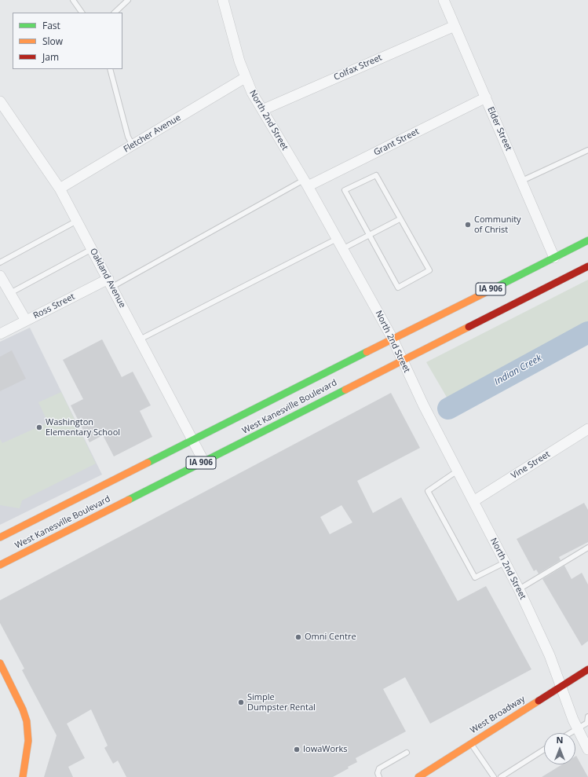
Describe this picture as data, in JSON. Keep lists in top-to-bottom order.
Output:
{
  "streets": {
    "main road": ["IA 906", "West Kanesville Boulevard", "West Broadway"],
    "street": [
      "Colfax Street",
      "North 2nd Street",
      "Elder Street",
      "Fletcher Avenue",
      "Grant Street",
      "Oakland Avenue",
      "Ross Street",
      "Vine Street"
    ]
  },
  "crossings": [
    ["Colfax Street", "North 2nd Street"],
    ["Colfax Street", "Elder Street"],
    ["North 2nd Street", "Fletcher Avenue"],
    ["North 2nd Street", "Grant Street"],
    ["North 2nd Street", "West Kanesville Boulevard"],
    ["North 2nd Street", "Vine Street"],
    ["North 2nd Street", "West Broadway"],
    ["Elder Street", "Grant Street"],
    ["Elder Street", "West Kanesville Boulevard"],
    ["Fletcher Avenue", "Oakland Avenue"],
    ["Oakland Avenue", "Ross Street"],
    ["Oakland Avenue", "West Kanesville Boulevard"]
  ],
  "water": ["Indian Creek"],
  "places": [
    "Community of Christ",
    "Washington Elementary School",
    "Omni Centre",
    "Simple Dumpster Rental",
    "IowaWorks"
  ],
  "legend": ["Fast", "Slow", "Jam"],
  "north": "top"
}
